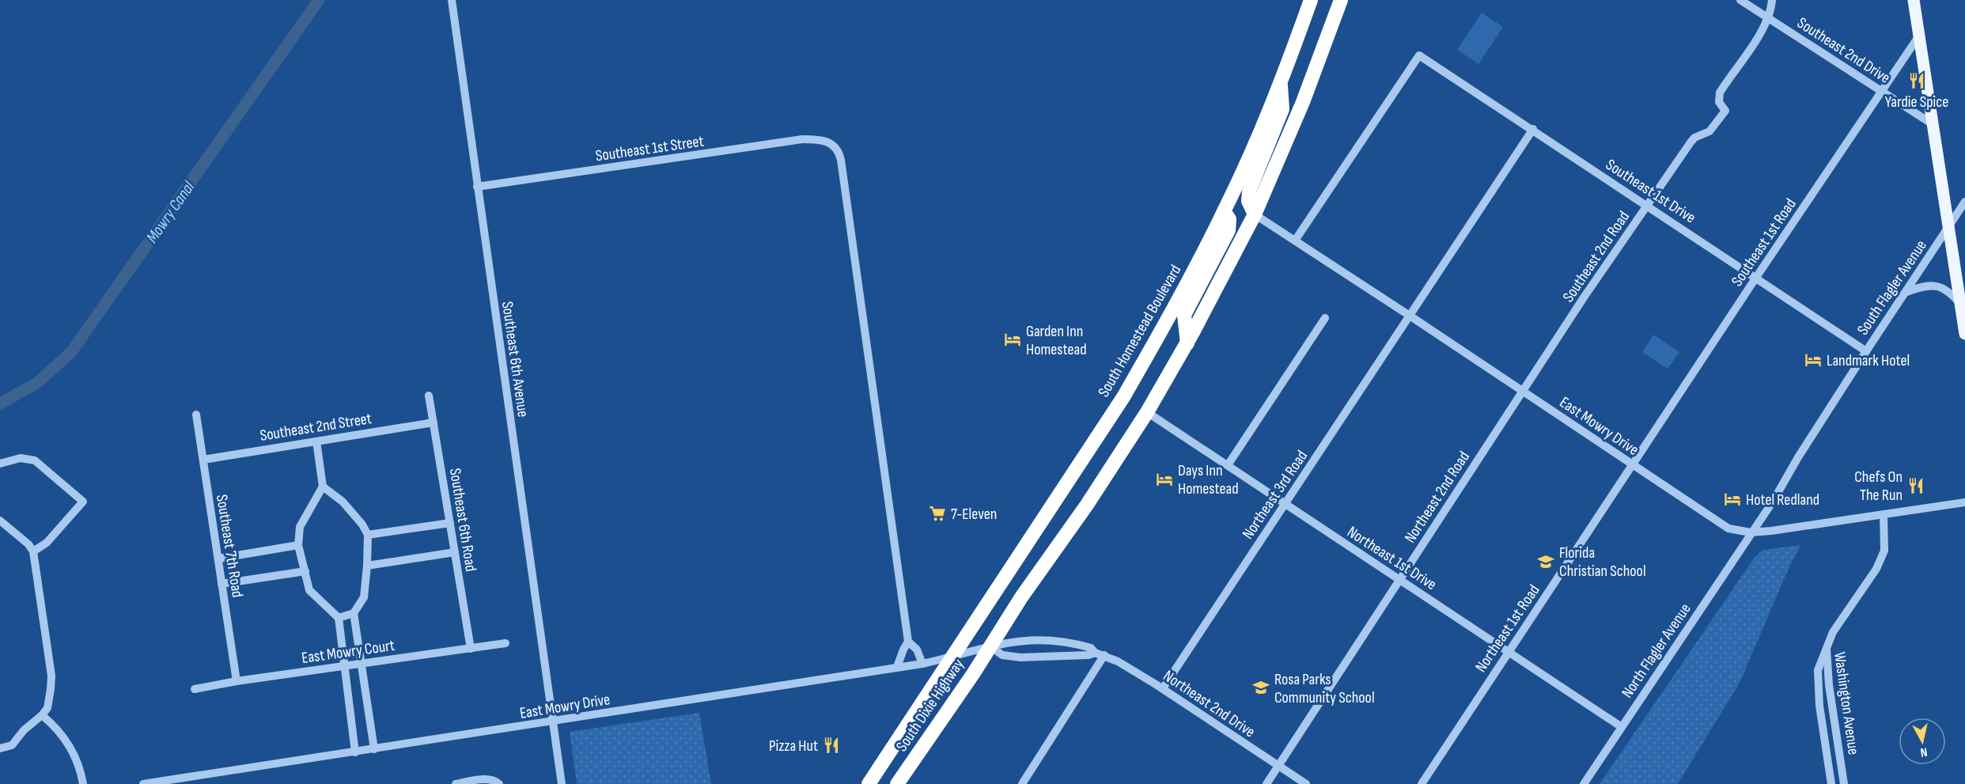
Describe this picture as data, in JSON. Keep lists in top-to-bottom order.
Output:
{
  "streets": {
    "highway": ["South Homestead Boulevard", "South Dixie Highway"],
    "street": [
      "Southeast 2nd Drive",
      "Southeast 1st Street",
      "Southeast 1st Drive",
      "Southeast 1st Road",
      "Southeast 2nd Road",
      "South Flagler Avenue",
      "Southeast 6th Avenue",
      "East Mowry Drive",
      "Southeast 2nd Street",
      "Northeast 3rd Road",
      "Northeast 2nd Road",
      "Southeast 6th Road",
      "Southeast 7th Road",
      "Northeast 1st Drive",
      "Northeast 1st Road",
      "North Flagler Avenue",
      "East Mowry Court",
      "Northeast 2nd Drive",
      "Washington Avenue"
    ]
  },
  "crossings": [
    ["Southeast 2nd Drive", "Southeast 1st Road"],
    ["Southeast 2nd Drive", "Southeast 2nd Road"],
    ["Southeast 1st Street", "Southeast 6th Avenue"],
    ["Southeast 1st Drive", "Southeast 1st Road"],
    ["Southeast 1st Drive", "Southeast 2nd Road"],
    ["Southeast 1st Drive", "South Flagler Avenue"],
    ["Southeast 1st Drive", "East Mowry Drive"],
    ["Southeast 1st Drive", "Northeast 3rd Road"],
    ["Southeast 1st Road", "East Mowry Drive"],
    ["Southeast 1st Road", "Northeast 1st Road"],
    ["Southeast 2nd Road", "East Mowry Drive"],
    ["Southeast 2nd Road", "Northeast 2nd Road"],
    ["South Flagler Avenue", "East Mowry Drive"],
    ["South Flagler Avenue", "North Flagler Avenue"],
    ["South Homestead Boulevard", "East Mowry Drive"],
    ["South Homestead Boulevard", "South Dixie Highway"],
    ["Southeast 6th Avenue", "East Mowry Drive"],
    ["East Mowry Drive", "Northeast 3rd Road"],
    ["East Mowry Drive", "Northeast 2nd Road"],
    ["East Mowry Drive", "Northeast 1st Road"],
    ["East Mowry Drive", "North Flagler Avenue"],
    ["East Mowry Drive", "Northeast 2nd Drive"],
    ["East Mowry Drive", "South Dixie Highway"],
    ["Southeast 2nd Street", "Southeast 6th Road"],
    ["Southeast 2nd Street", "Southeast 7th Road"],
    ["Northeast 3rd Road", "Northeast 1st Drive"],
    ["Northeast 3rd Road", "Northeast 2nd Drive"],
    ["Northeast 2nd Road", "Northeast 1st Drive"],
    ["Northeast 2nd Road", "Northeast 2nd Drive"],
    ["Southeast 6th Road", "East Mowry Court"],
    ["Southeast 7th Road", "East Mowry Court"],
    ["Northeast 1st Drive", "Northeast 1st Road"],
    ["Northeast 1st Drive", "North Flagler Avenue"],
    ["Northeast 2nd Drive", "South Dixie Highway"]
  ],
  "water": ["Mowry Canal"],
  "places": {
    "restaurant": ["Yardie Spice", "Chefs On The Run", "Pizza Hut"],
    "hotel": [
      "Garden Inn Homestead",
      "Landmark Hotel",
      "Days Inn Homestead",
      "Hotel Redland"
    ],
    "supermarket": ["7-Eleven"],
    "school or university": ["Florida Christian School", "Rosa Parks Community School"]
  },
  "north": "bottom"
}
